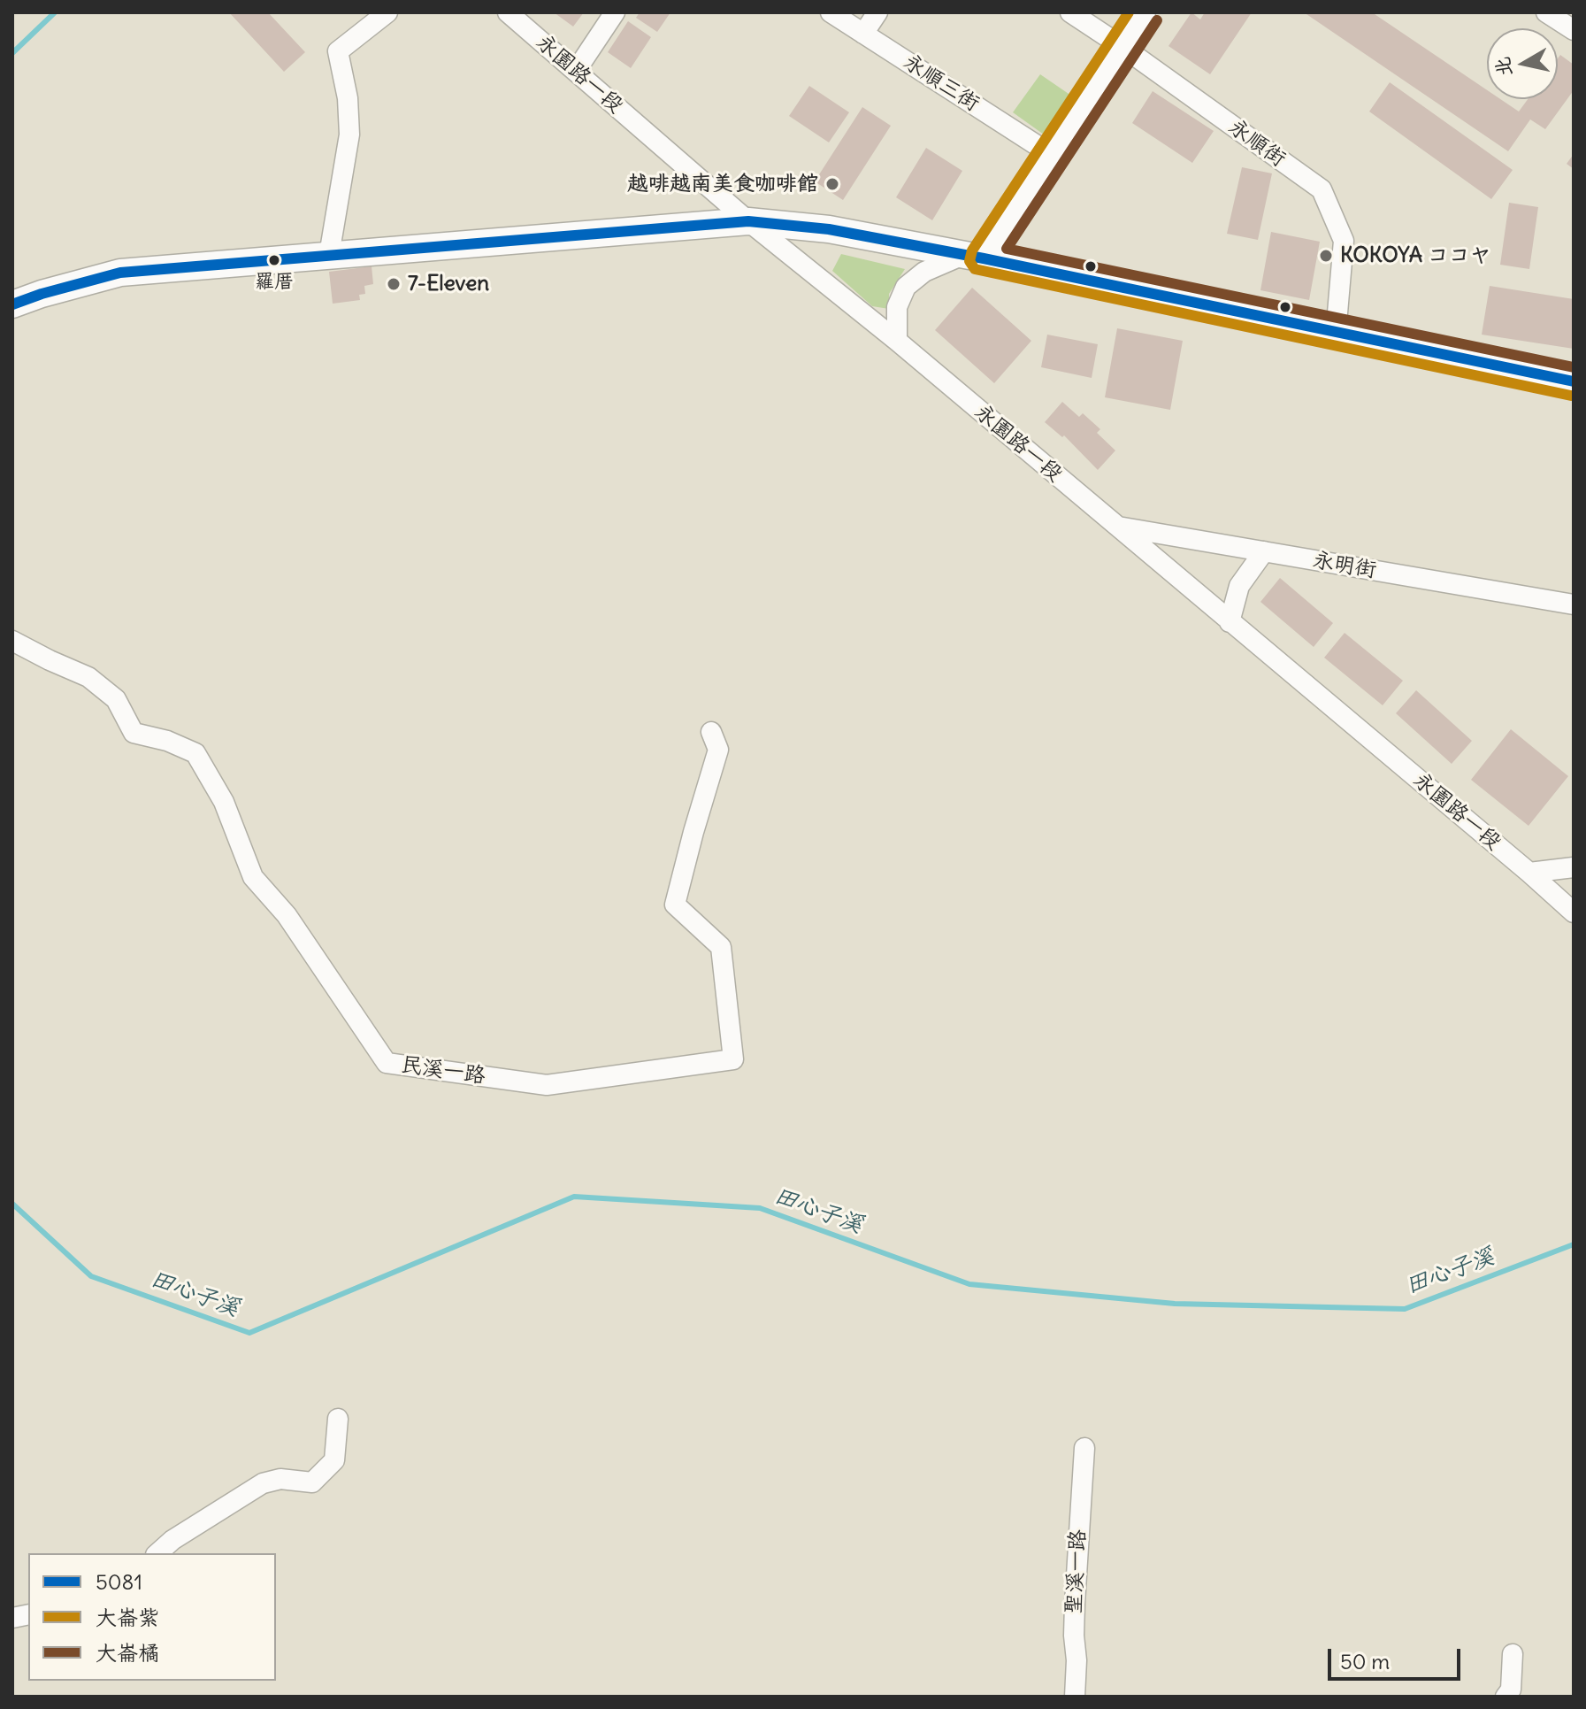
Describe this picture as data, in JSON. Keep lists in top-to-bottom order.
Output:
{
  "streets": {
    "street": [
      "永園路一段",
      "永順三街",
      "永順街",
      "永明街",
      "民溪一路",
      "聖溪一路"
    ]
  },
  "crossings": [
    ["永園路一段", "永明街"]
  ],
  "water": ["田心子溪"],
  "places": [
    "越啡越南美食咖啡館",
    "KOKOYA ココヤ",
    "羅厝",
    "7-Eleven"
  ],
  "lines": ["transit line 大崙紫", "transit line 大崙橘", "transit line 5081"],
  "legend": ["5081", "大崙紫", "大崙橘"],
  "scale_bar": "50 m",
  "north": "left"
}
